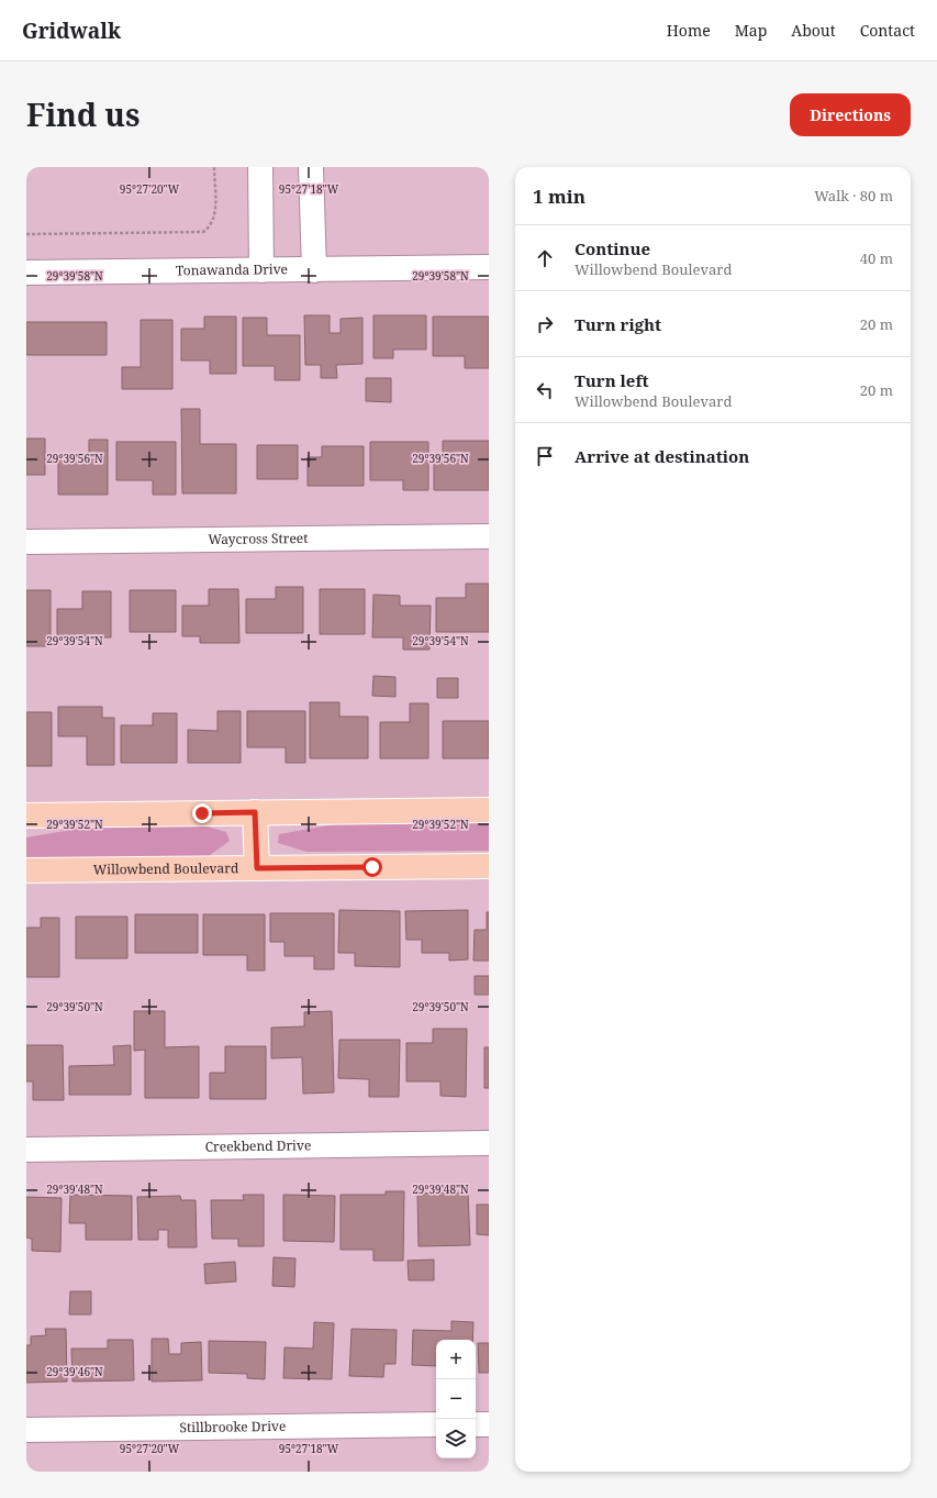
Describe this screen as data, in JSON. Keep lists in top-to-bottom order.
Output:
{
  "streets": {
    "main road": ["Willowbend Boulevard"],
    "street": [
      "Tonawanda Drive",
      "Waycross Street",
      "Creekbend Drive",
      "Stillbrooke Drive"
    ]
  },
  "page": {
    "header": "Gridwalk",
    "nav": [
      "Home",
      "Map",
      "About",
      "Contact"
    ],
    "title": "Find us",
    "buttons": "Directions",
    "heading": ["1 min", "Walk · 80 m"],
    "list": [
      ["Continue", "Willowbend Boulevard", "40 m"],
      ["Turn right", "20 m"],
      ["Turn left", "Willowbend Boulevard", "20 m"],
      "Arrive at destination"
    ],
    "map_buttons": ["+", "−"]
  },
  "coordinates": [
    "95°27'20\"W",
    "95°27'18\"W",
    "29°39'58\"N",
    "29°39'56\"N",
    "29°39'54\"N",
    "29°39'52\"N",
    "29°39'50\"N",
    "29°39'48\"N",
    "29°39'46\"N"
  ]
}
